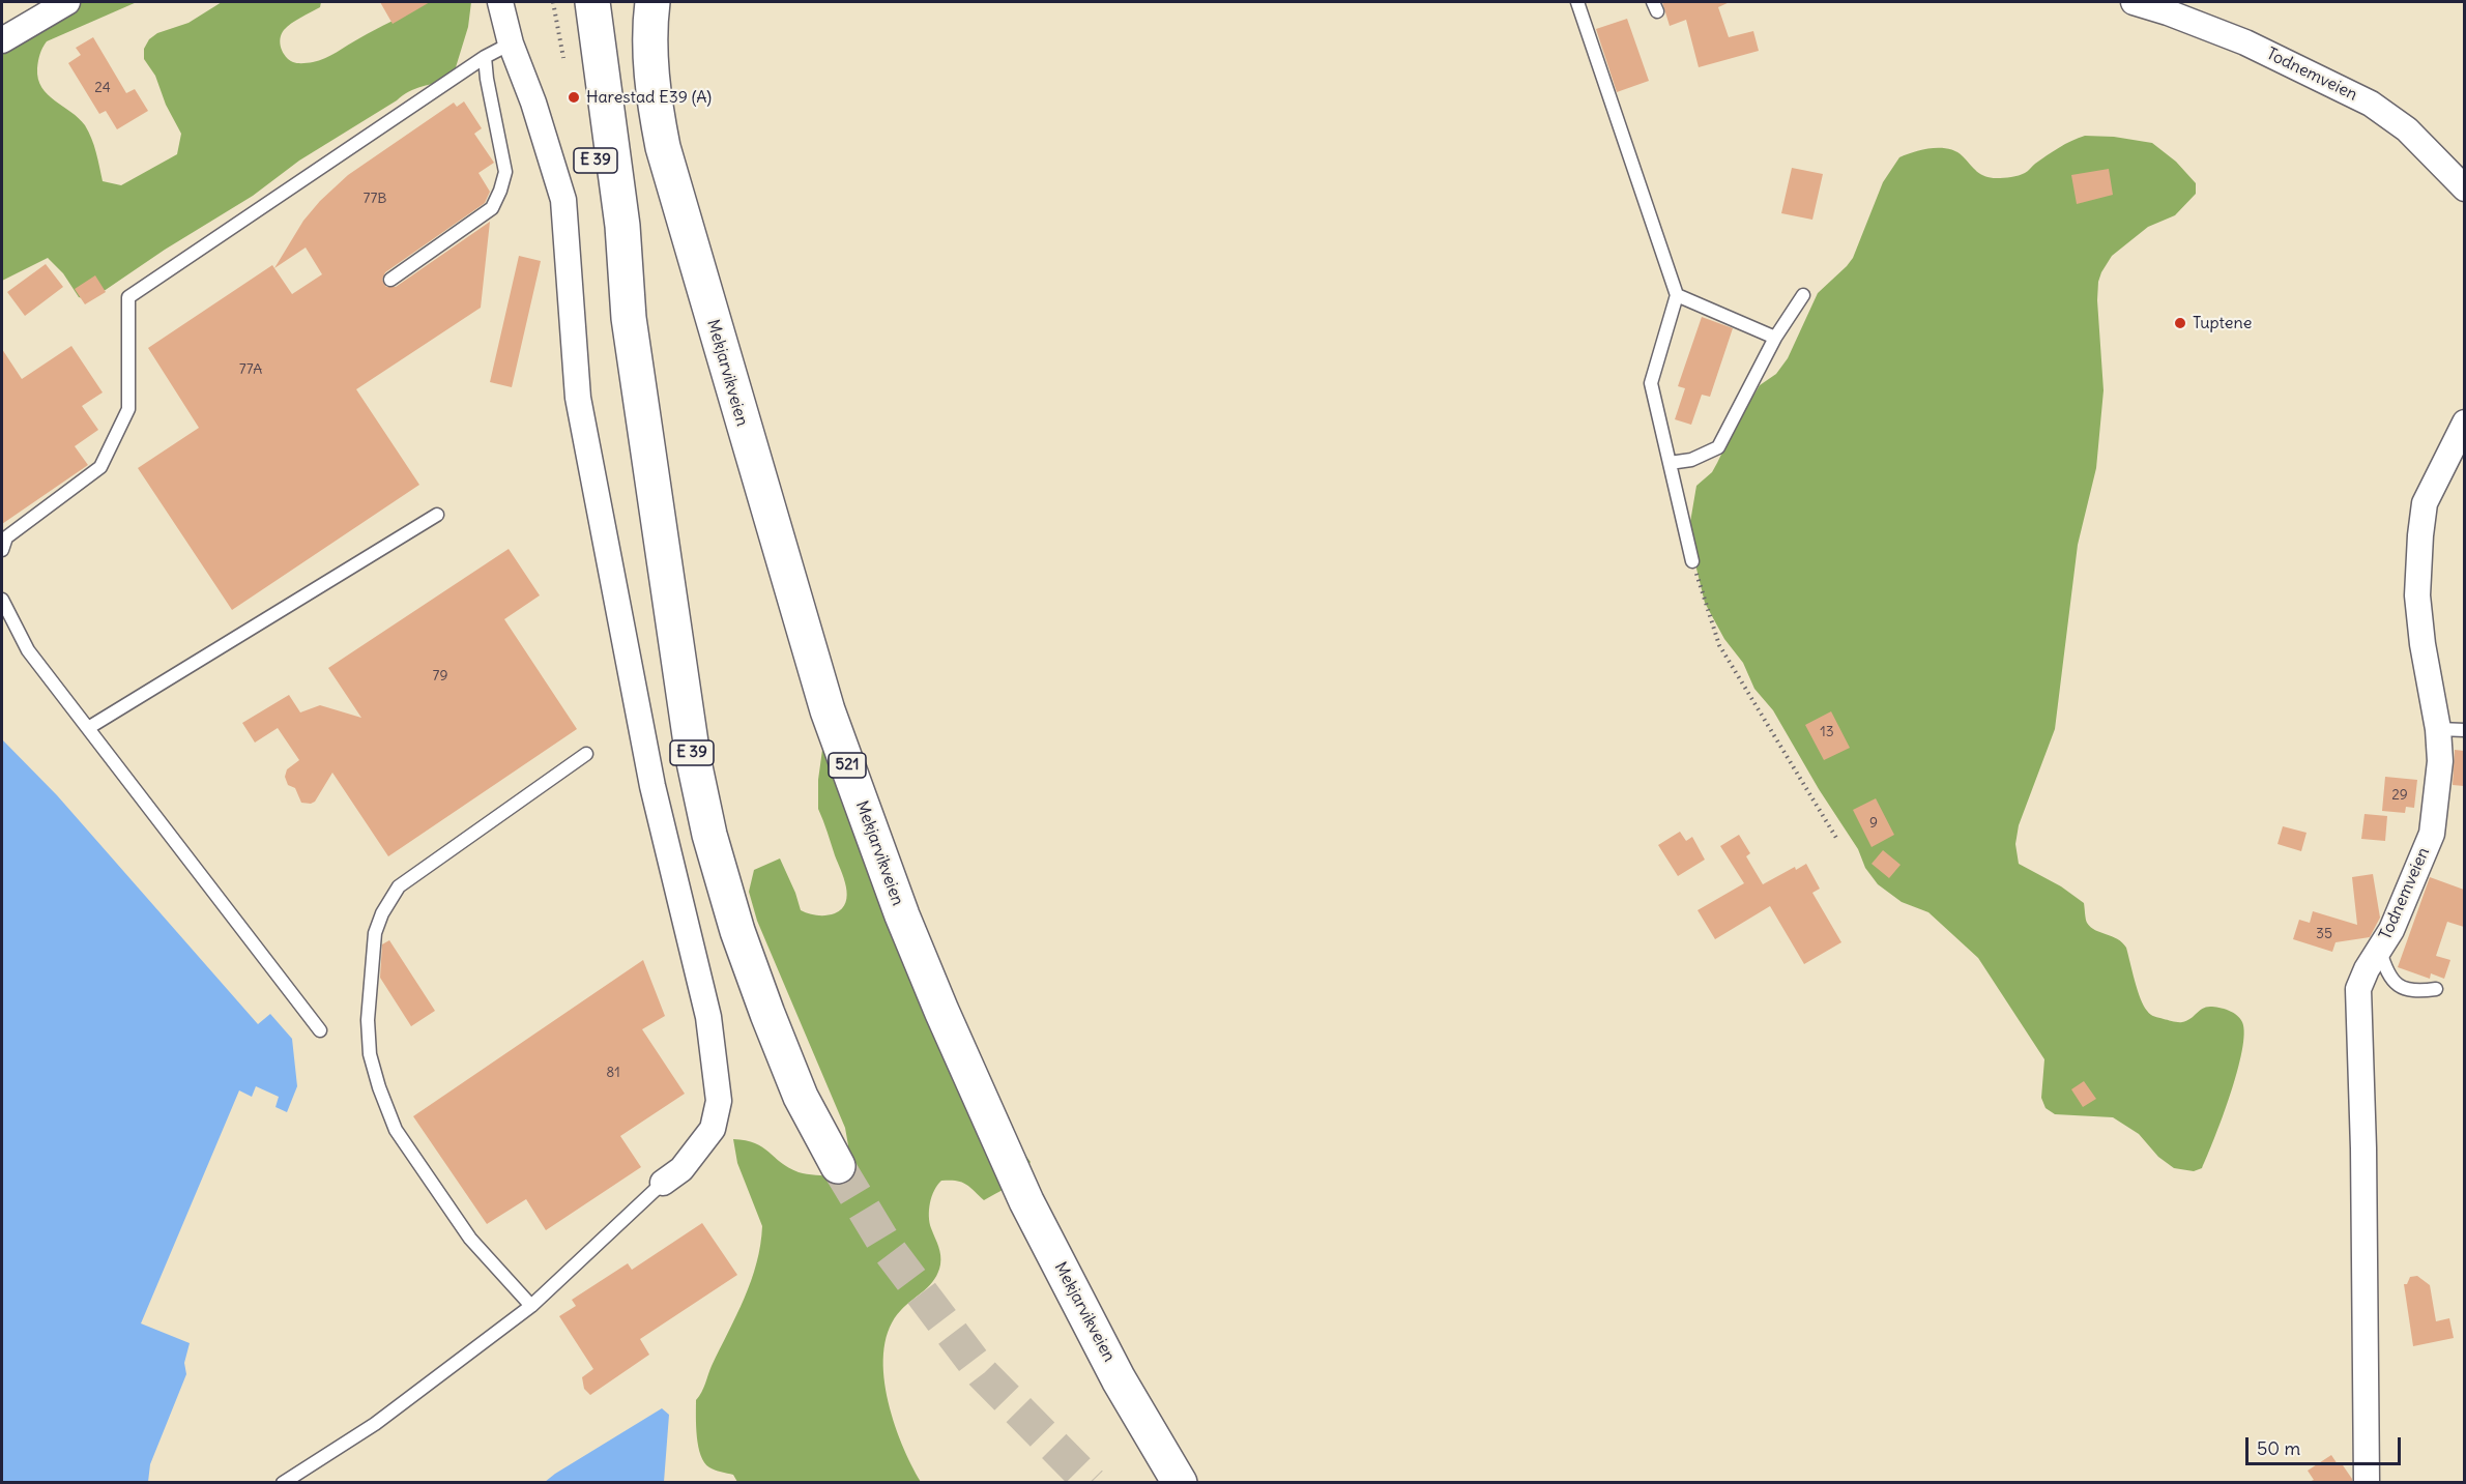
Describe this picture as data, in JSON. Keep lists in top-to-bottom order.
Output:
{
  "streets": {
    "main road": ["E 39", "Mekjarvikveien", "521"],
    "street": ["Todnemveien"]
  },
  "places": ["Harestad E39 (A)", "Tuptene"],
  "house_numbers": [
    "24",
    "77B",
    "77A",
    "79",
    "13",
    "29",
    "9",
    "35",
    "81"
  ],
  "scale_bar": "50 m"
}
